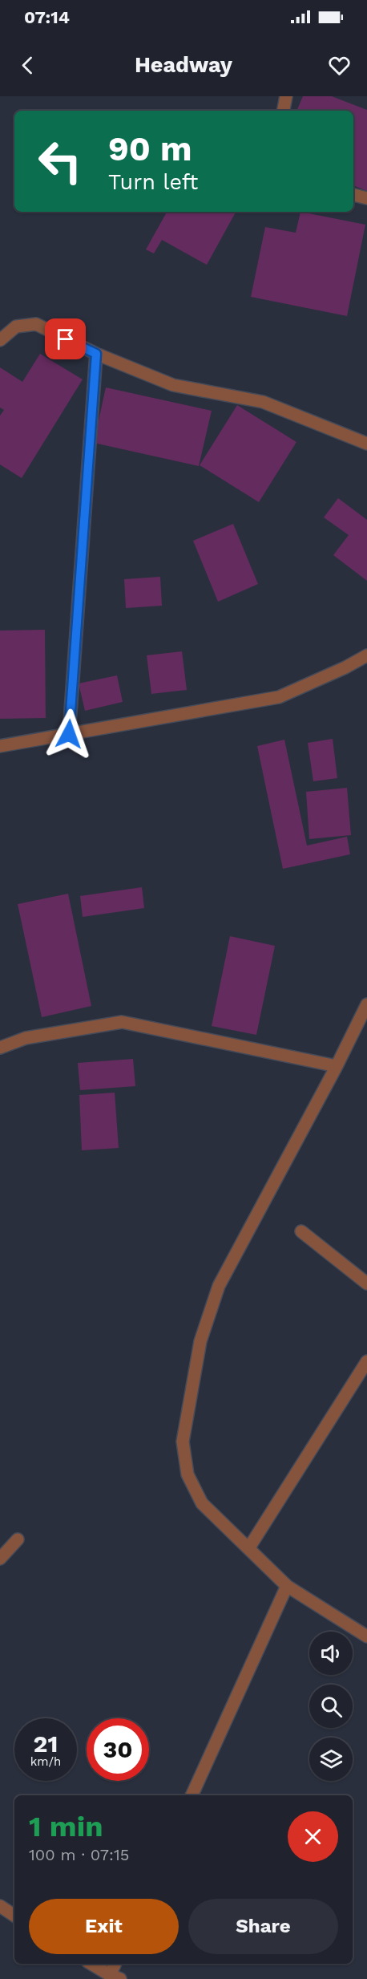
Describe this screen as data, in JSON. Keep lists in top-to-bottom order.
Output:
{
  "page": {
    "status": "07:14",
    "header": "Headway",
    "turn": ["90 m", "Turn left"],
    "speed": "21 km/h",
    "limit": "30",
    "heading": ["1 min", "100 m · 07:15"],
    "buttons": ["Exit", "Share"]
  }
}
